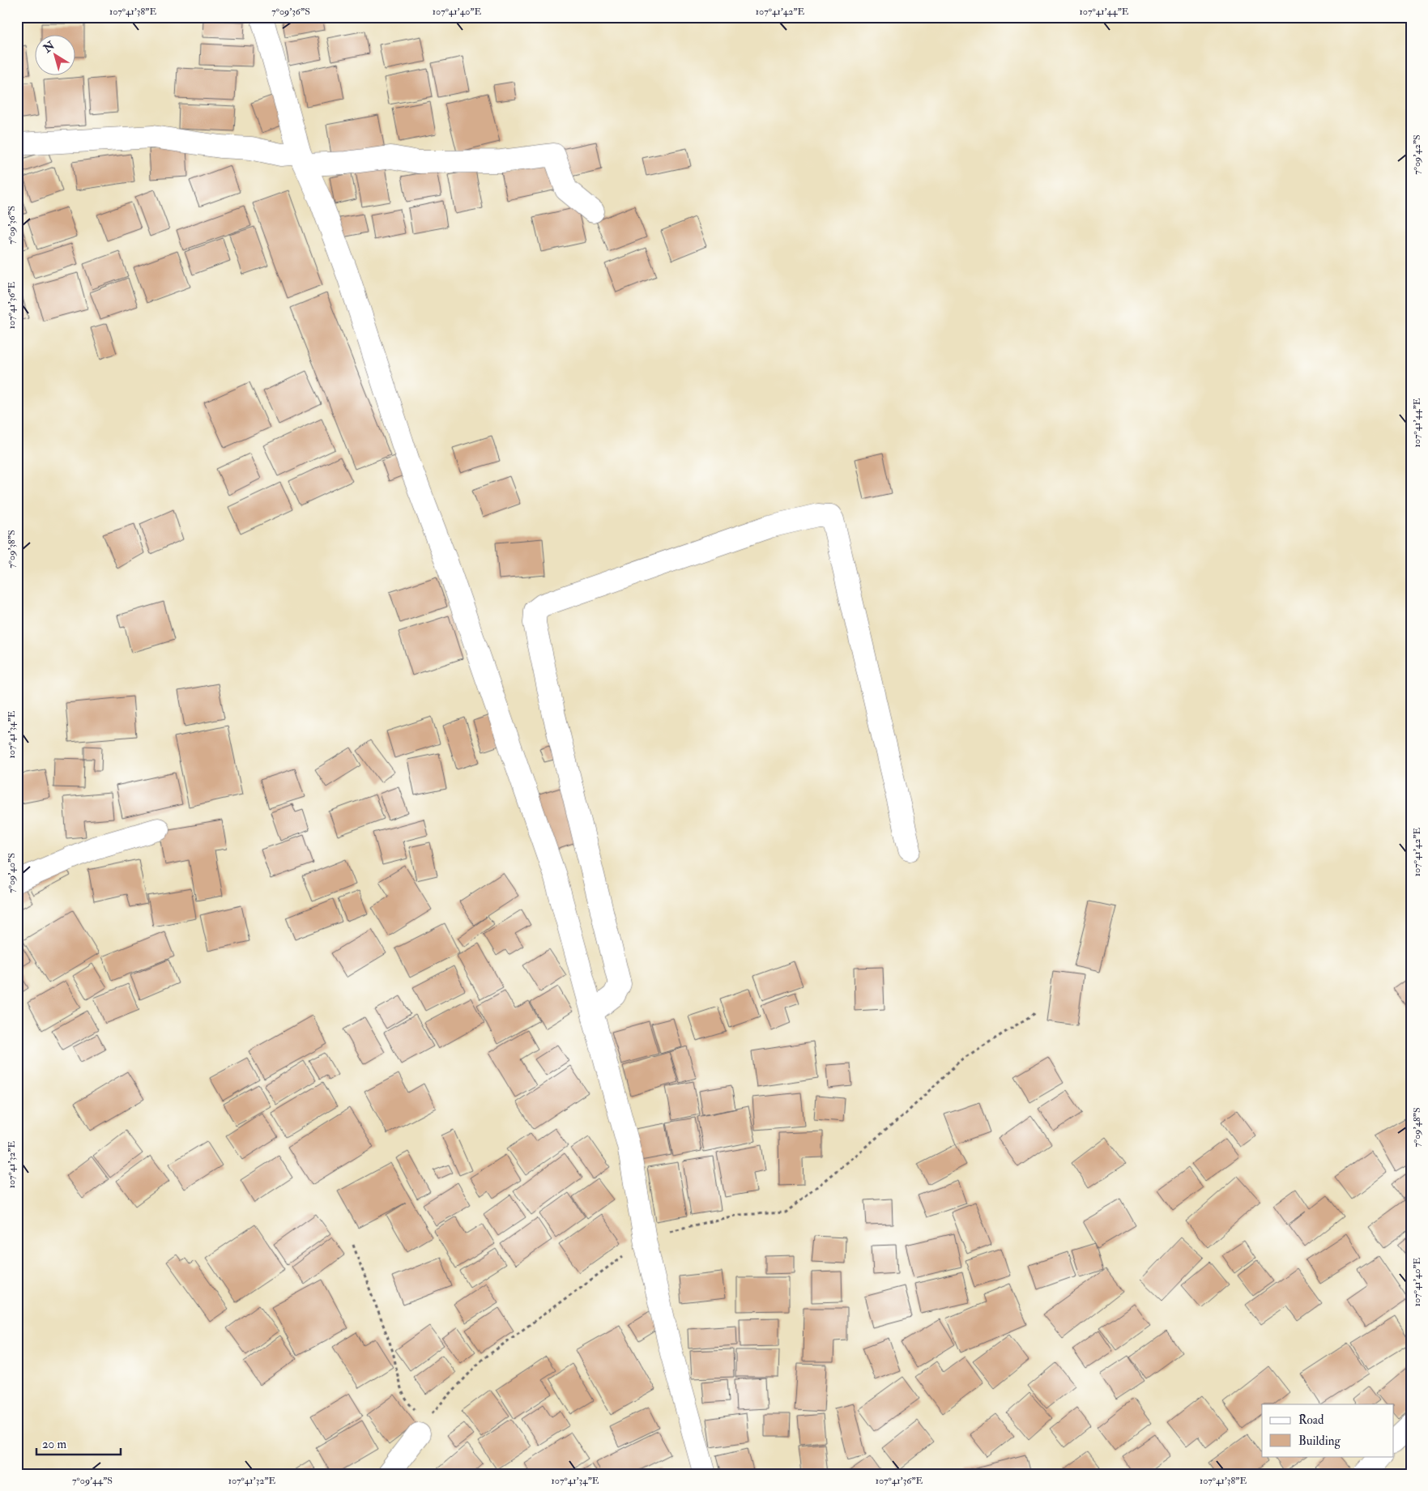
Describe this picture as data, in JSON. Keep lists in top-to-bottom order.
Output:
{
  "legend": ["Road", "Building"],
  "scale_bar": "20 m",
  "north": "top left",
  "coordinates": [
    "107°41'38\"E",
    "7°09'36\"S",
    "107°41'40\"E",
    "107°41'42\"E",
    "107°41'44\"E",
    "7°09'42\"S",
    "107°41'36\"E",
    "7°09'38\"S",
    "107°41'34\"E",
    "7°09'40\"S",
    "7°09'48\"S",
    "107°41'32\"E",
    "7°09'44\"S"
  ]
}
